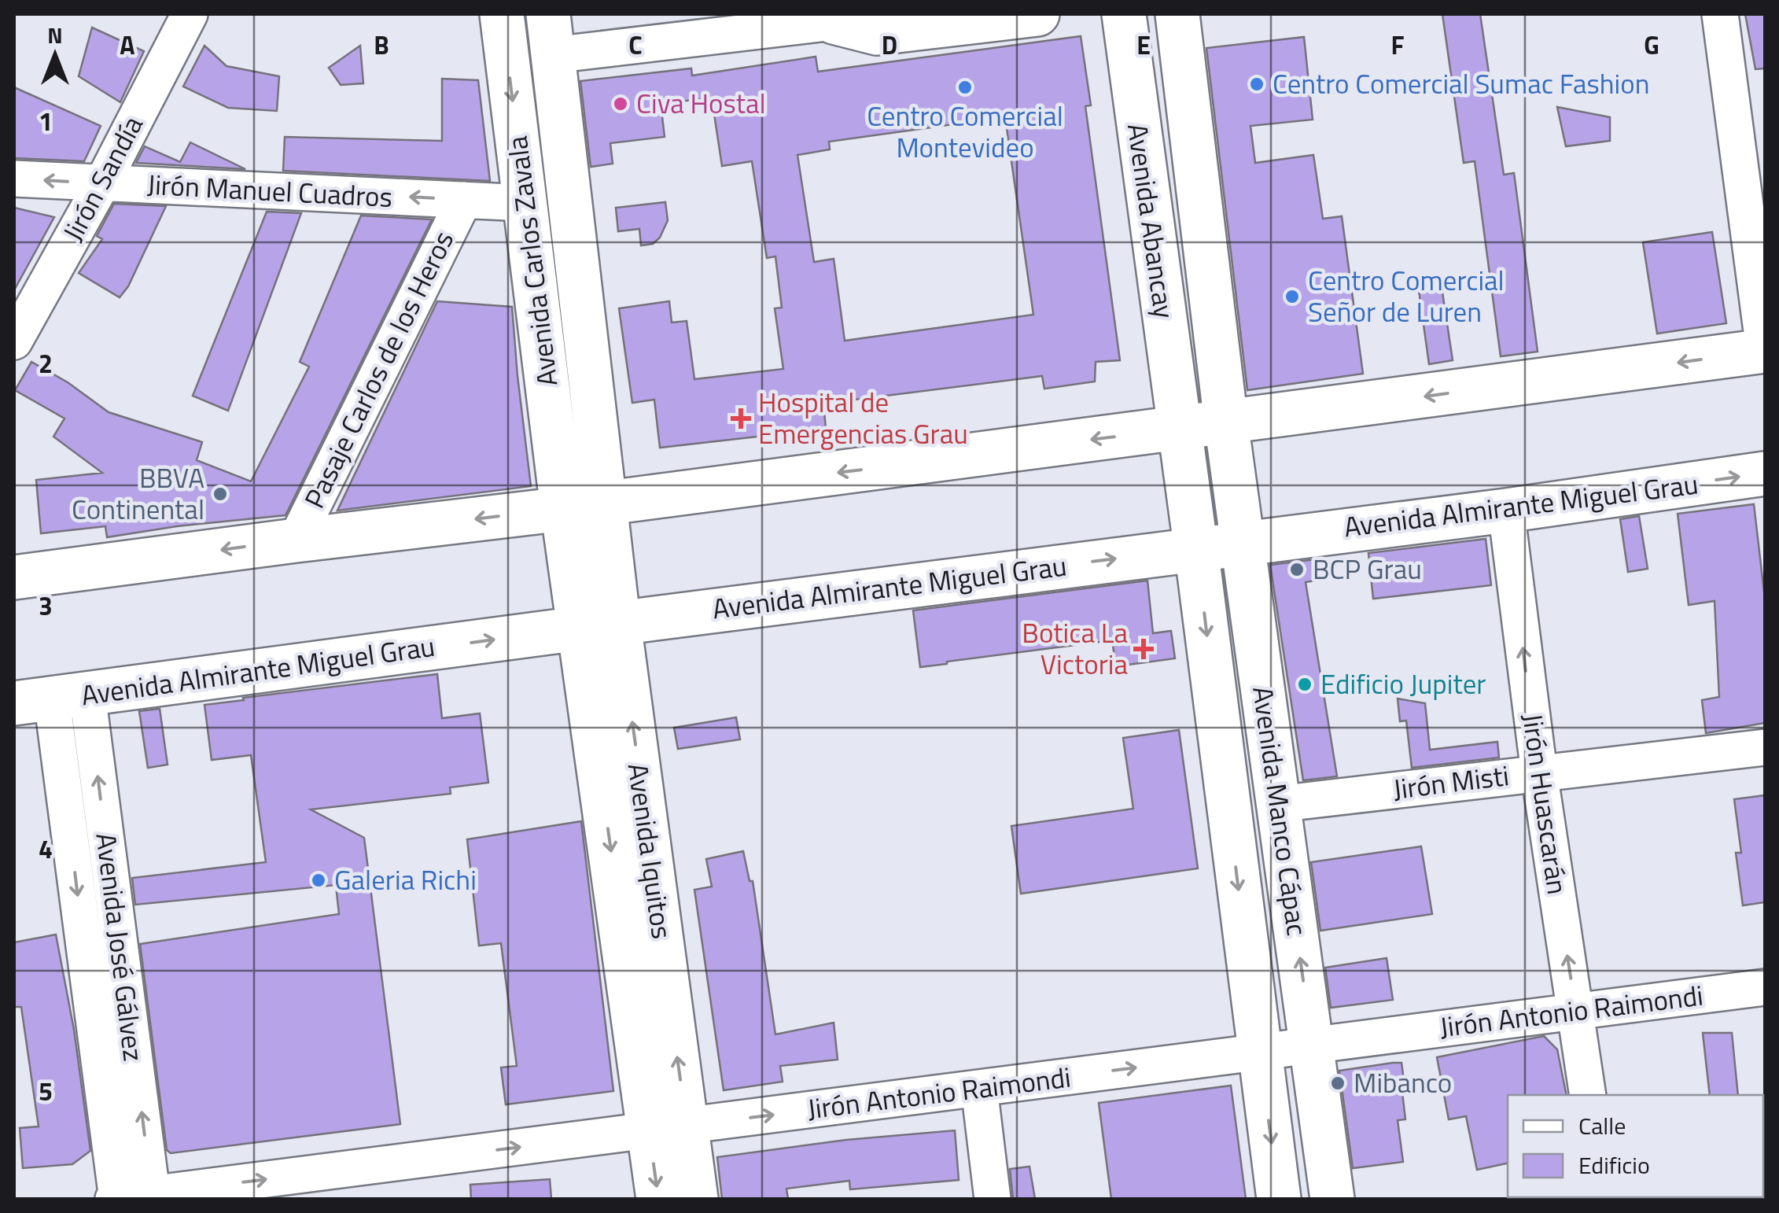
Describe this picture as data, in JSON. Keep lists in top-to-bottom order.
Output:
{
  "streets": {
    "main road": [
      "Avenida Abancay",
      "Avenida Carlos Zavala",
      "Avenida Almirante Miguel Grau",
      "Avenida Manco Cápac",
      "Avenida Iquitos"
    ],
    "street": [
      "Jirón Sandía",
      "Jirón Manuel Cuadros",
      "Pasaje Carlos de los Heros",
      "Jirón Misti",
      "Jirón Huascarán",
      "Avenida José Gálvez",
      "Jirón Antonio Raimondi"
    ]
  },
  "crossings": [
    ["Jirón Sandía", "Jirón Manuel Cuadros"],
    ["Jirón Manuel Cuadros", "Avenida Carlos Zavala"],
    ["Jirón Manuel Cuadros", "Pasaje Carlos de los Heros"],
    ["Avenida Abancay", "Avenida Manco Cápac"],
    ["Avenida Carlos Zavala", "Avenida Iquitos"],
    ["Avenida Almirante Miguel Grau", "Jirón Huascarán"],
    ["Avenida Almirante Miguel Grau", "Avenida Manco Cápac"],
    ["Avenida Almirante Miguel Grau", "Avenida Iquitos"],
    ["Avenida Almirante Miguel Grau", "Avenida José Gálvez"],
    ["Jirón Misti", "Jirón Huascarán"],
    ["Jirón Misti", "Avenida Manco Cápac"],
    ["Jirón Huascarán", "Jirón Antonio Raimondi"],
    ["Avenida Manco Cápac", "Jirón Antonio Raimondi"],
    ["Avenida Iquitos", "Jirón Antonio Raimondi"],
    ["Avenida José Gálvez", "Jirón Antonio Raimondi"]
  ],
  "one_way": ["Jirón Manuel Cuadros", "Jirón Huascarán", "Jirón Antonio Raimondi"],
  "places": {
    "other": [
      "Centro Comercial Sumac Fashion",
      "Centro Comercial Montevideo",
      "Civa Hostal",
      "Centro Comercial Señor de Luren",
      "BBVA Continental",
      "BCP Grau",
      "Edificio Jupiter",
      "Galeria Richi",
      "Mibanco"
    ],
    "health": ["Hospital de Emergencias Grau", "Botica La Victoria"]
  },
  "legend": ["Calle", "Edificio"],
  "north": "top",
  "grid": {
    "columns": [
      "A",
      "B",
      "C",
      "D",
      "E",
      "F",
      "G"
    ],
    "rows": [
      "1",
      "2",
      "3",
      "4",
      "5"
    ]
  }
}
